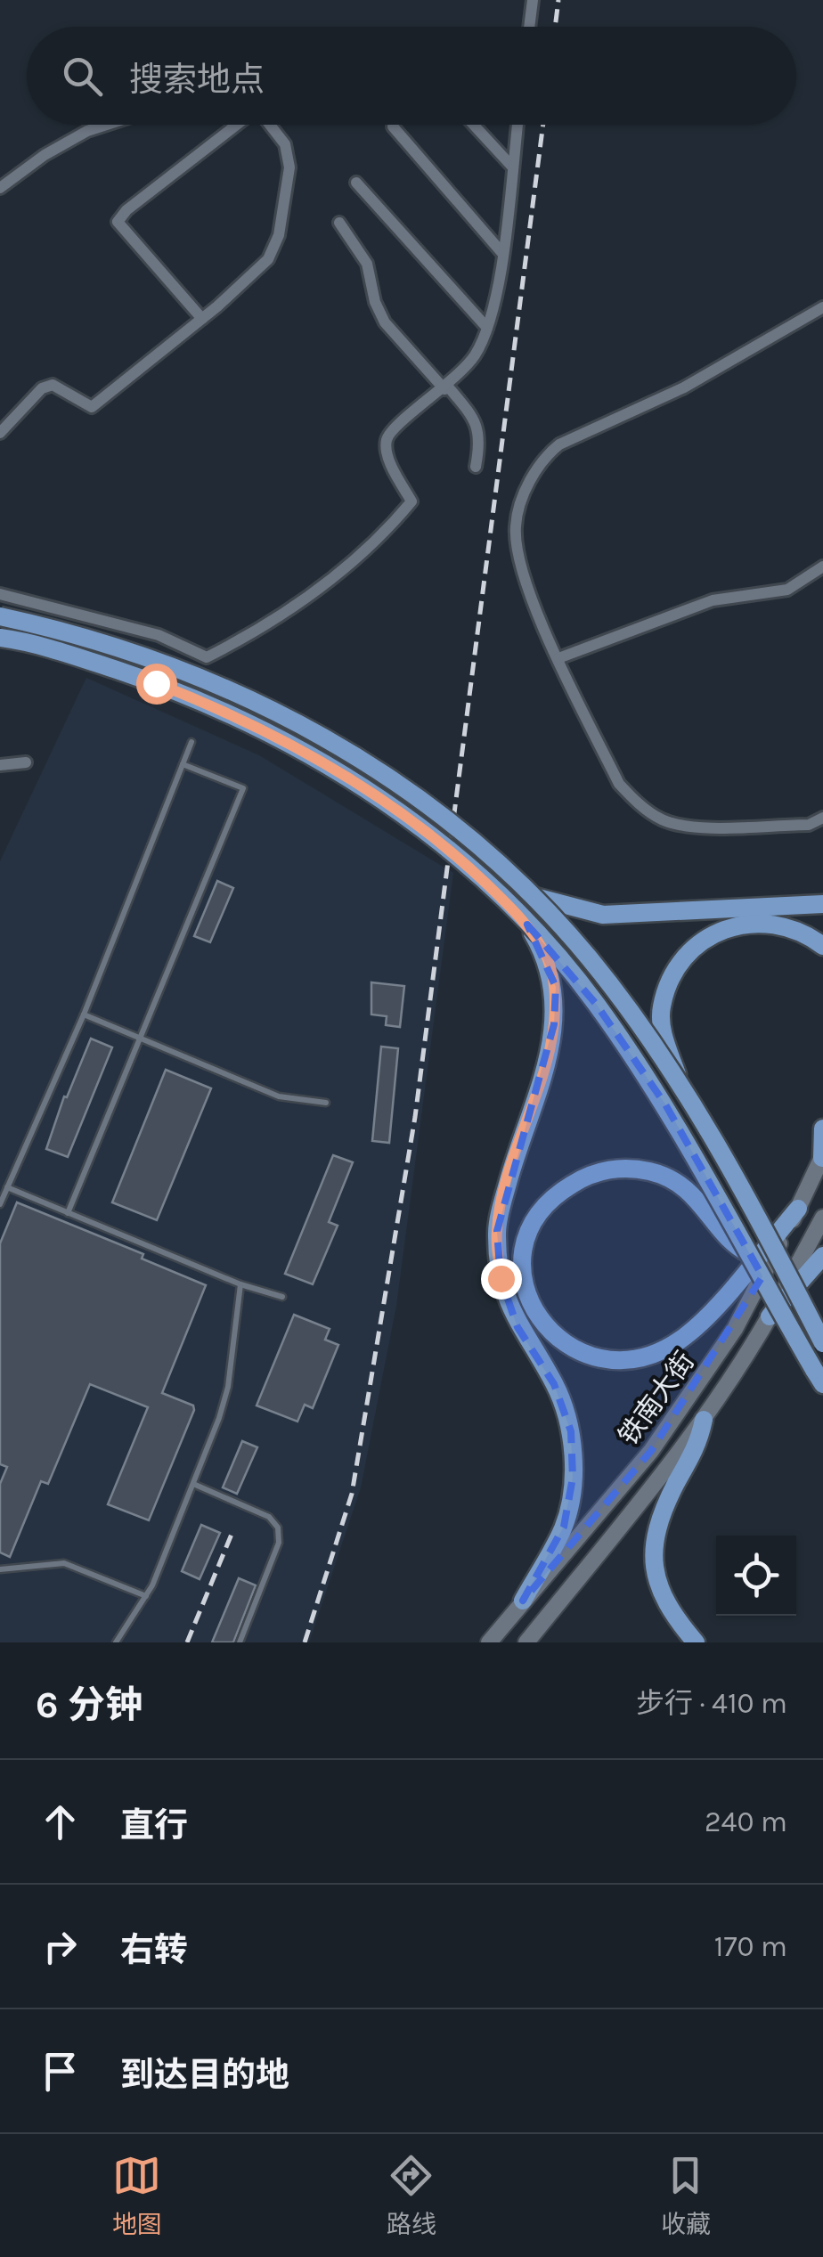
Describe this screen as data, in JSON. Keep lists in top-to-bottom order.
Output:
{
  "streets": {
    "main road": ["铁南大街"]
  },
  "page": {
    "search": "搜索地点",
    "heading": ["6 分钟", "步行 · 410 m"],
    "list": [
      ["直行", "240 m"],
      ["右转", "170 m"],
      "到达目的地"
    ],
    "nav": ["地图", "路线", "收藏"]
  }
}
